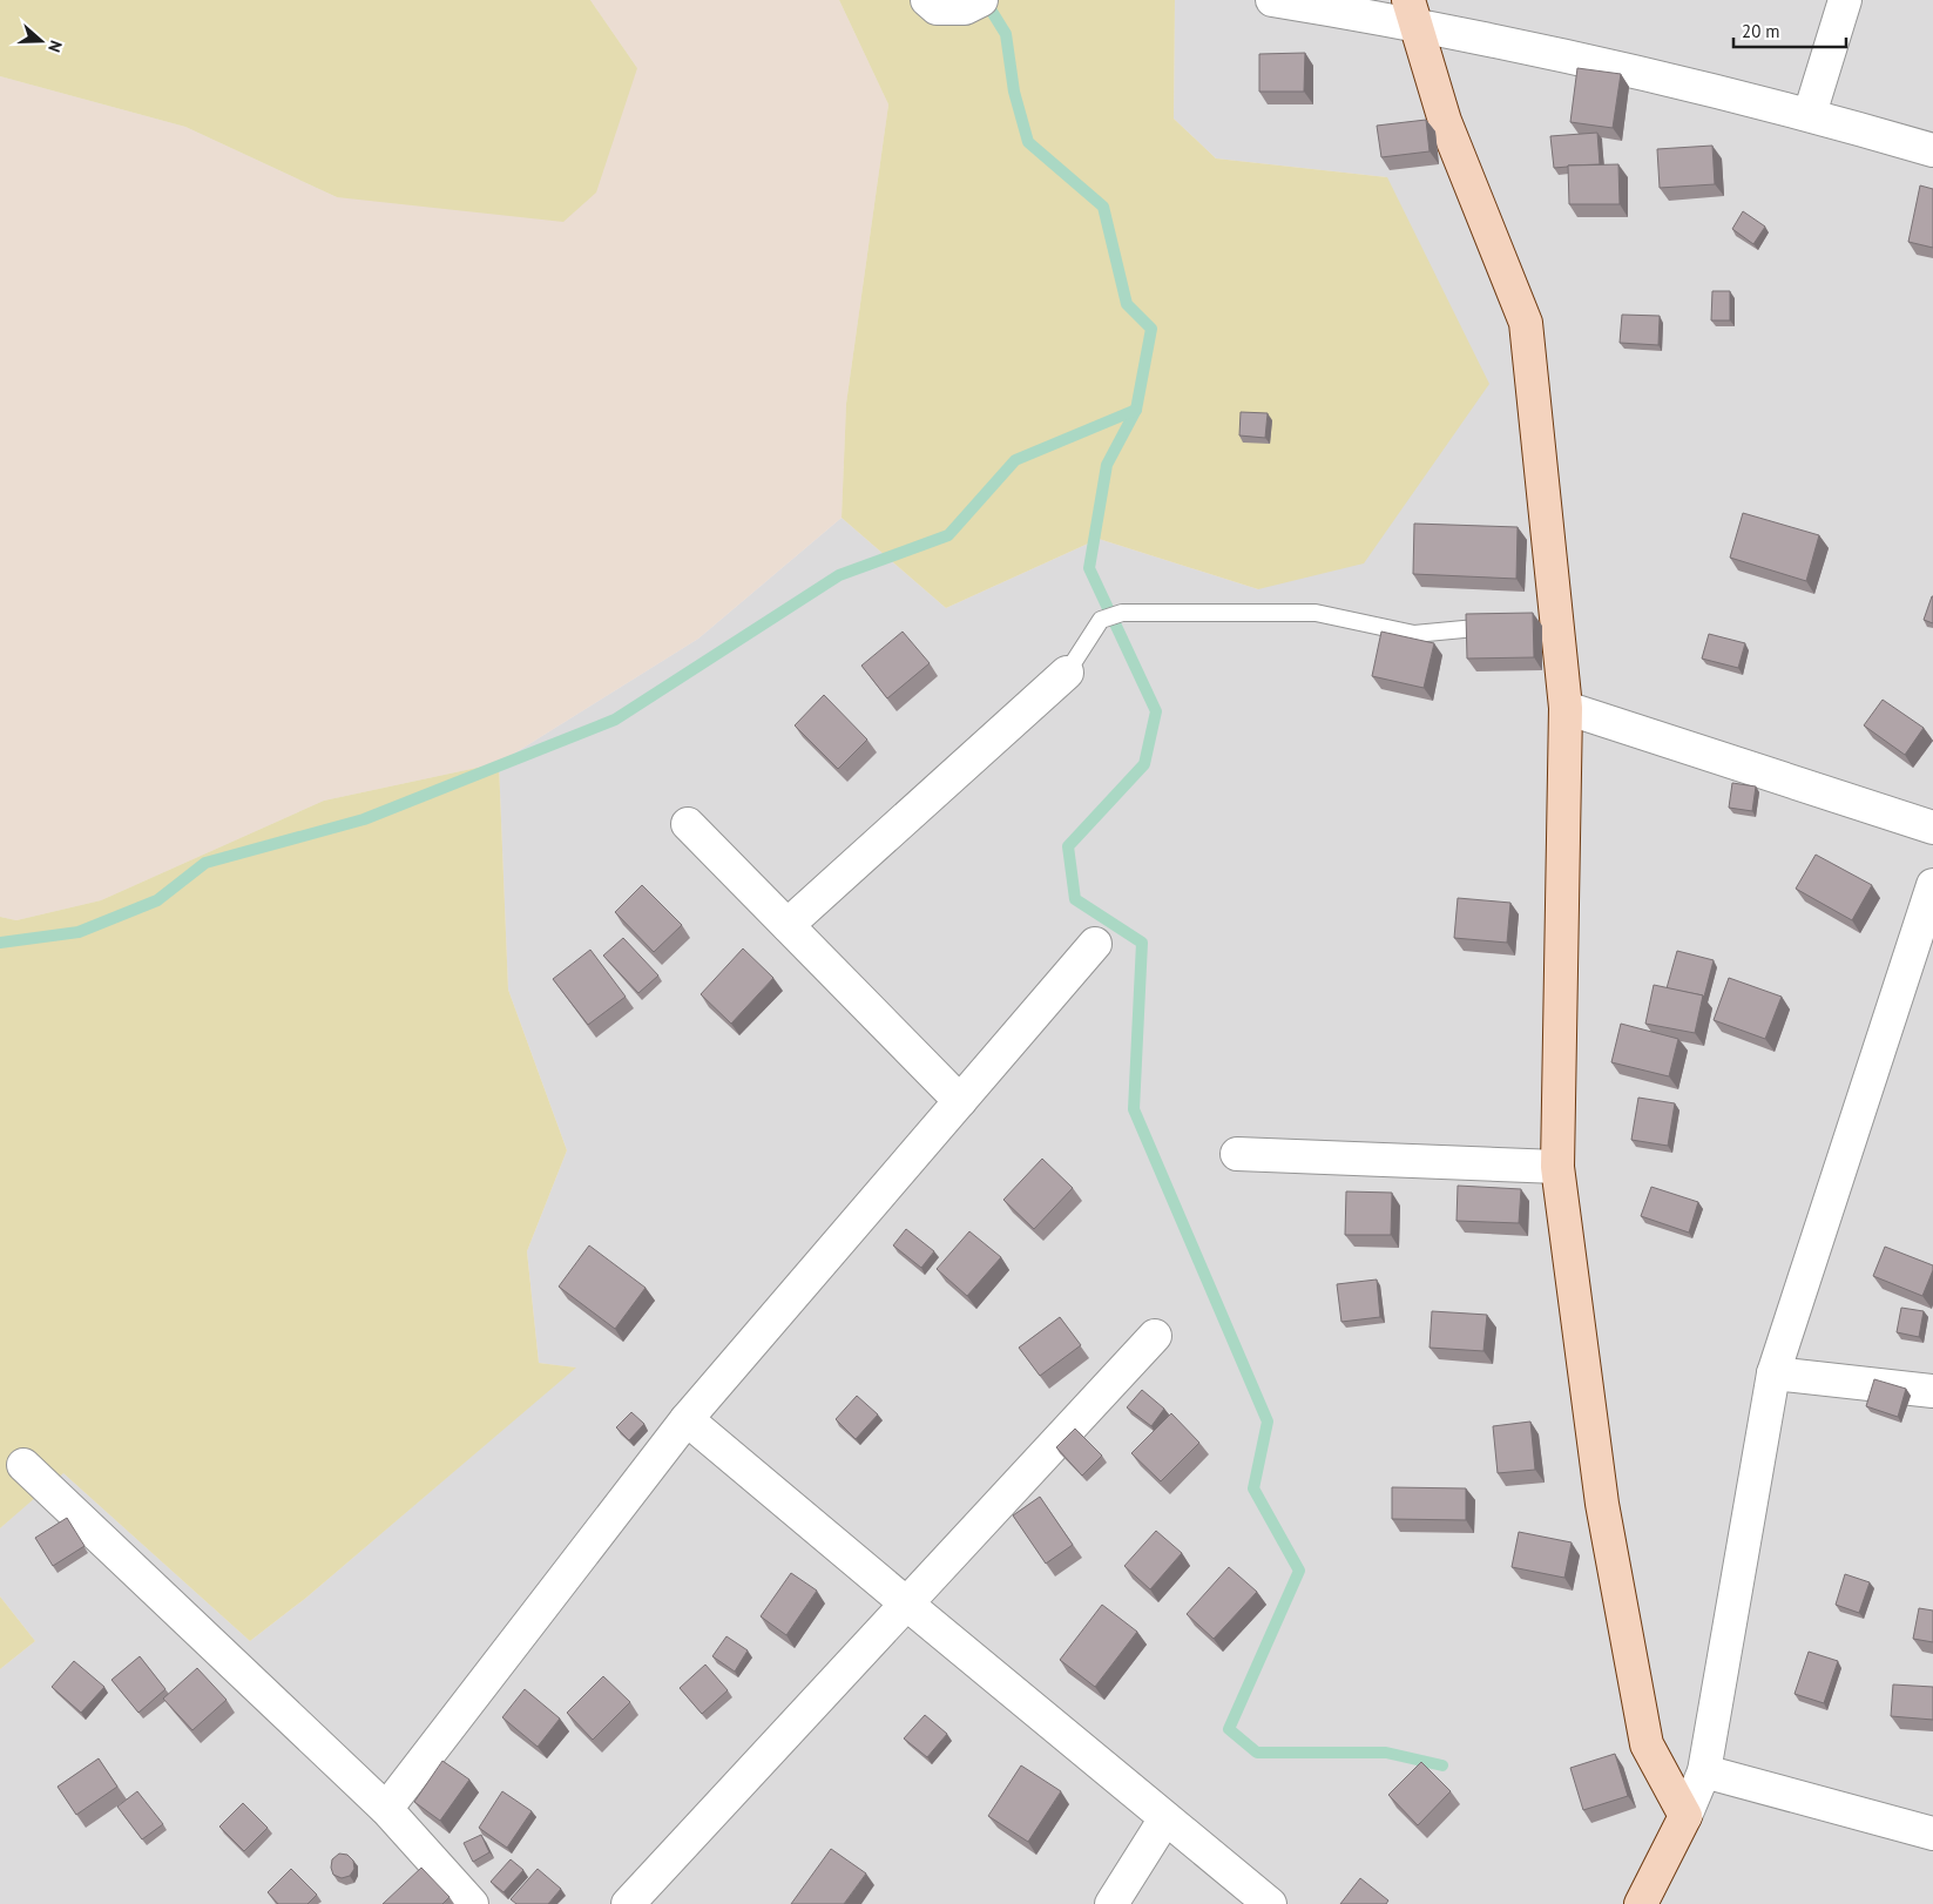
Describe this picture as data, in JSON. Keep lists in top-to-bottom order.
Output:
{
  "scale_bar": "20 m",
  "north": "right"
}
